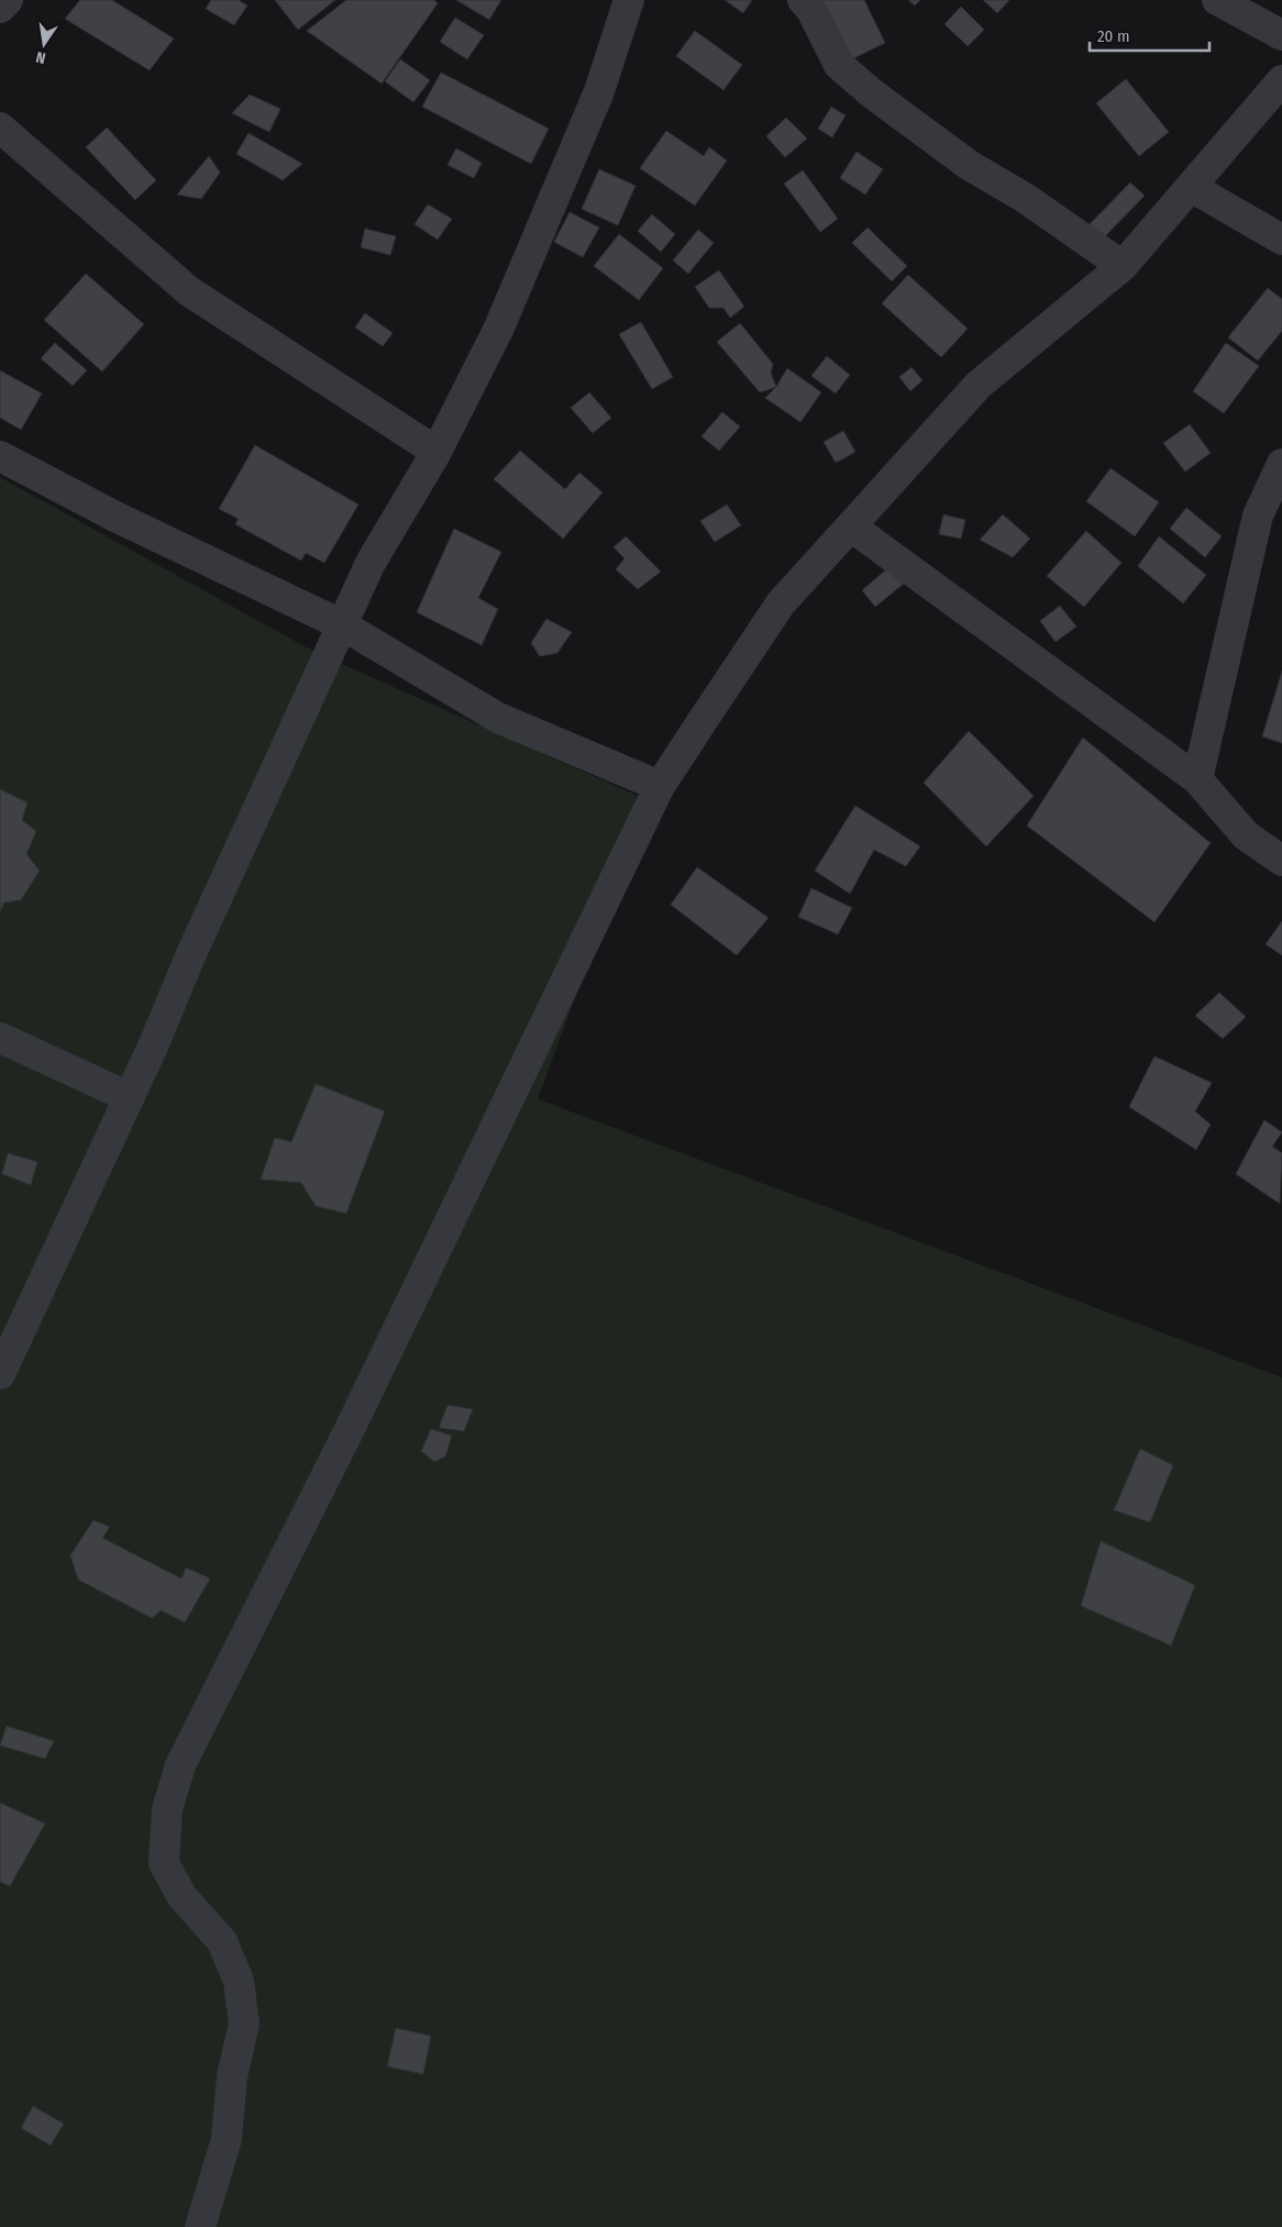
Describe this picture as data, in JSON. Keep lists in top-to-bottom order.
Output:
{
  "scale_bar": "20 m",
  "north": "bottom"
}
